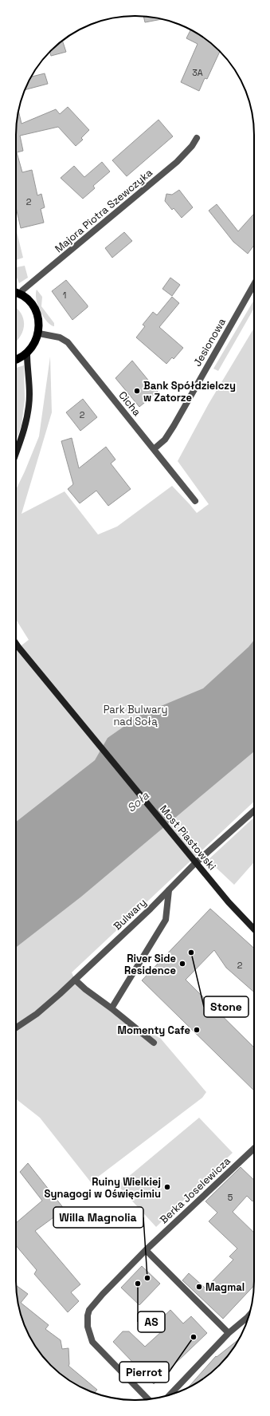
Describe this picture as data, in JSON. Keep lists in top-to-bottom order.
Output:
{
  "streets": {
    "street": [
      "Majora Piotra Szewczyka",
      "Jesionowa",
      "Cicha",
      "Most Piastowski",
      "Bulwary",
      "Berka Joselewicza"
    ]
  },
  "crossings": [
    ["Jesionowa", "Cicha"]
  ],
  "water": ["Soła"],
  "parks": ["Park Bulwary nad Sołą"],
  "places": [
    "Bank Spółdzielczy w Zatorze",
    "Stone",
    "River Side Residence",
    "Momenty Cafe",
    "Ruiny Wielkiej Synagogi w Oświęcimiu",
    "Willa Magnolia",
    "AS",
    "Magmal",
    "Pierrot"
  ],
  "house_numbers": [
    "3A",
    "2",
    "1",
    "2",
    "2",
    "5"
  ]
}
